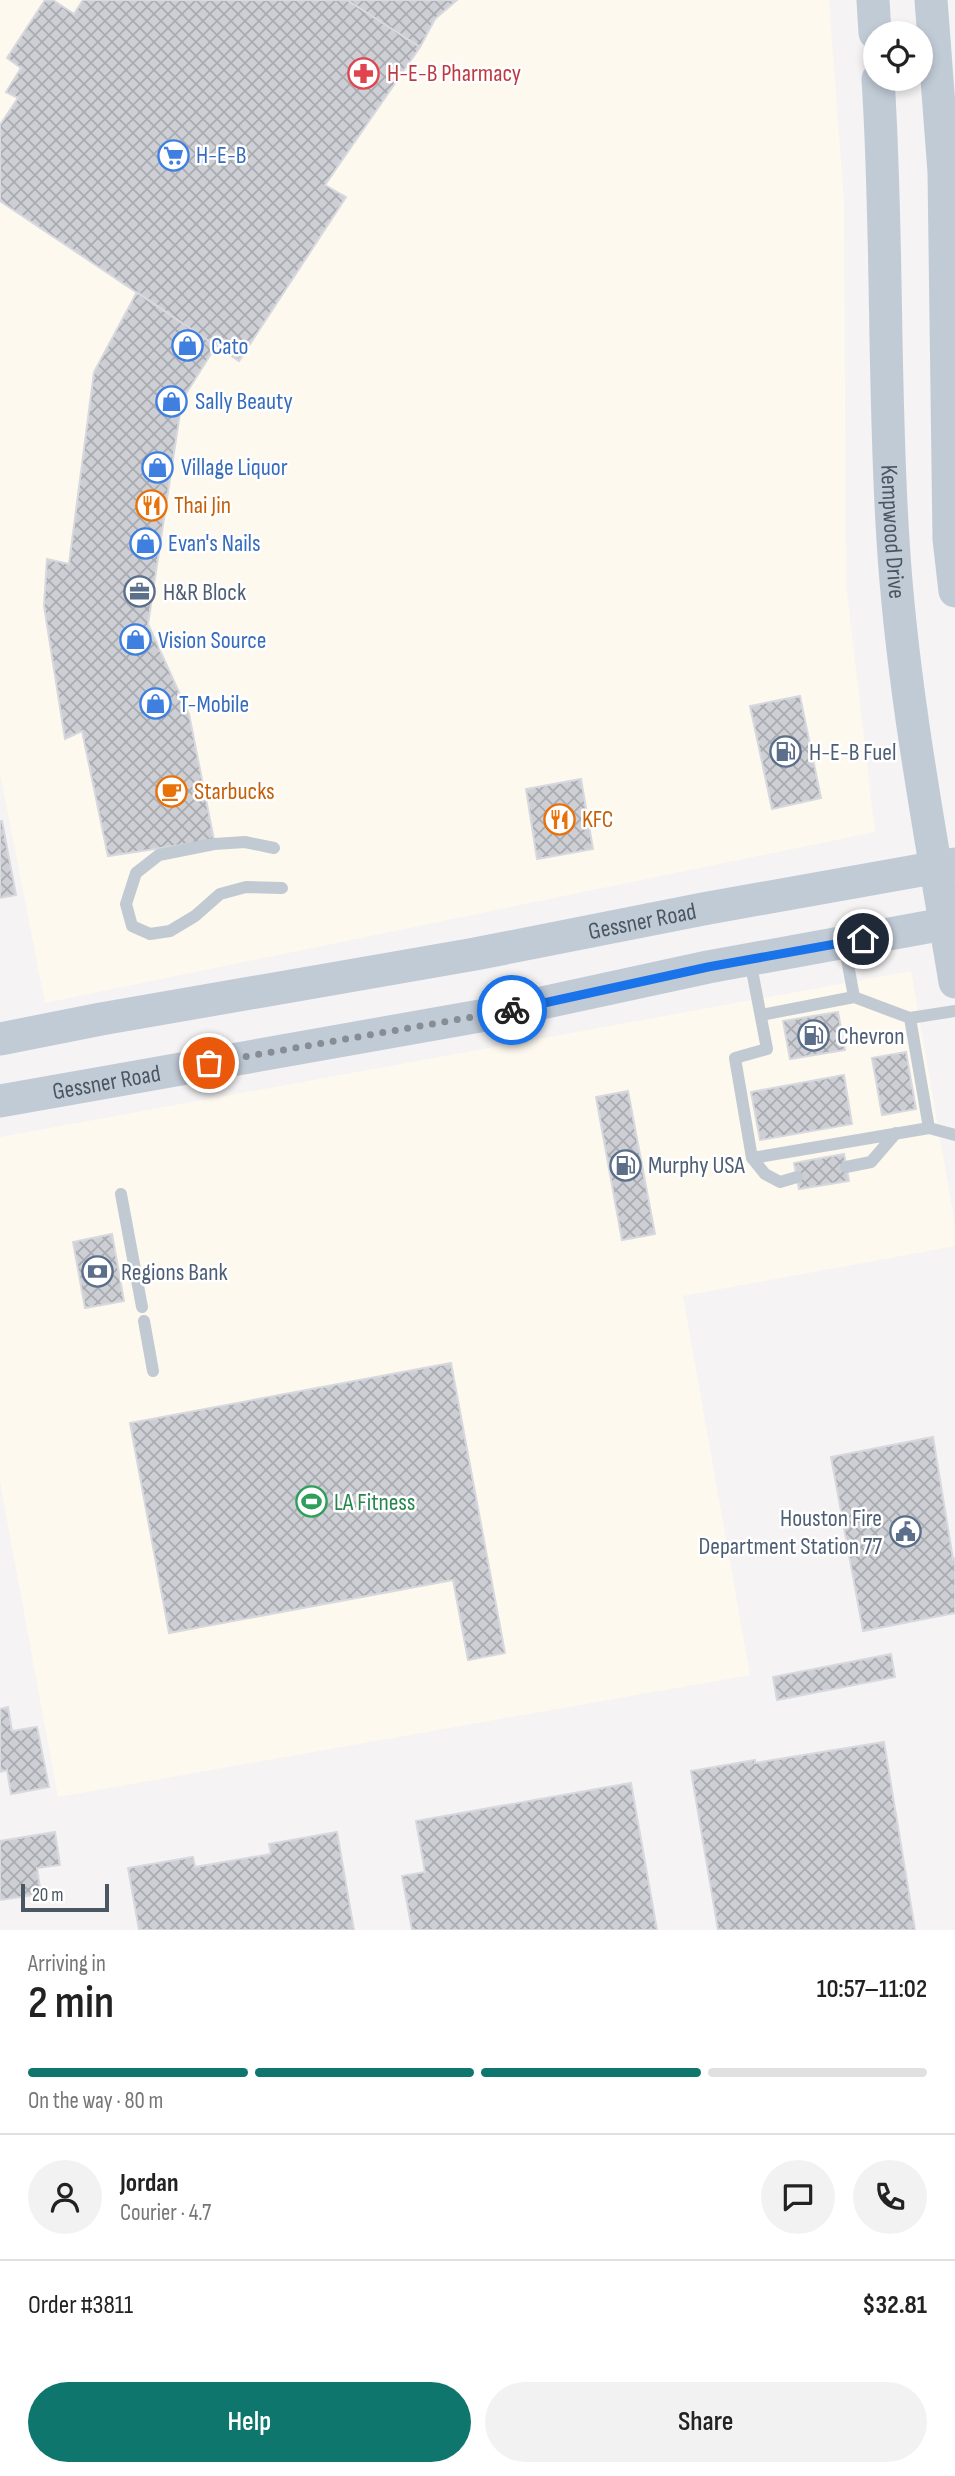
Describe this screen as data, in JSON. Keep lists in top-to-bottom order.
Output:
{
  "streets": {
    "main road": ["Kempwood Drive", "Gessner Road"]
  },
  "crossings": [
    ["Kempwood Drive", "Gessner Road"]
  ],
  "places": {
    "pharmacy": ["H-E-B Pharmacy"],
    "supermarket": ["H-E-B"],
    "shop": [
      "Cato",
      "Sally Beauty",
      "Village Liquor",
      "Evan's Nails",
      "Vision Source",
      "T-Mobile"
    ],
    "restaurant": ["Thai Jin", "KFC"],
    "office": ["H&R Block"],
    "fuel station": ["H-E-B Fuel", "Chevron", "Murphy USA"],
    "cafe": ["Starbucks"],
    "bank": ["Regions Bank"],
    "sports": ["LA Fitness"],
    "public building": ["Houston Fire Department Station 77"]
  },
  "scale_bar": "20 m",
  "page": {
    "scale": "20 m",
    "heading": ["2 min", "Arriving in", "10:57–11:02"],
    "panel": [
      "Jordan",
      "Courier · 4.7",
      "Order #3811",
      "$32.81"
    ],
    "bar": "On the way · 80 m",
    "buttons": ["Help", "Share"]
  }
}
